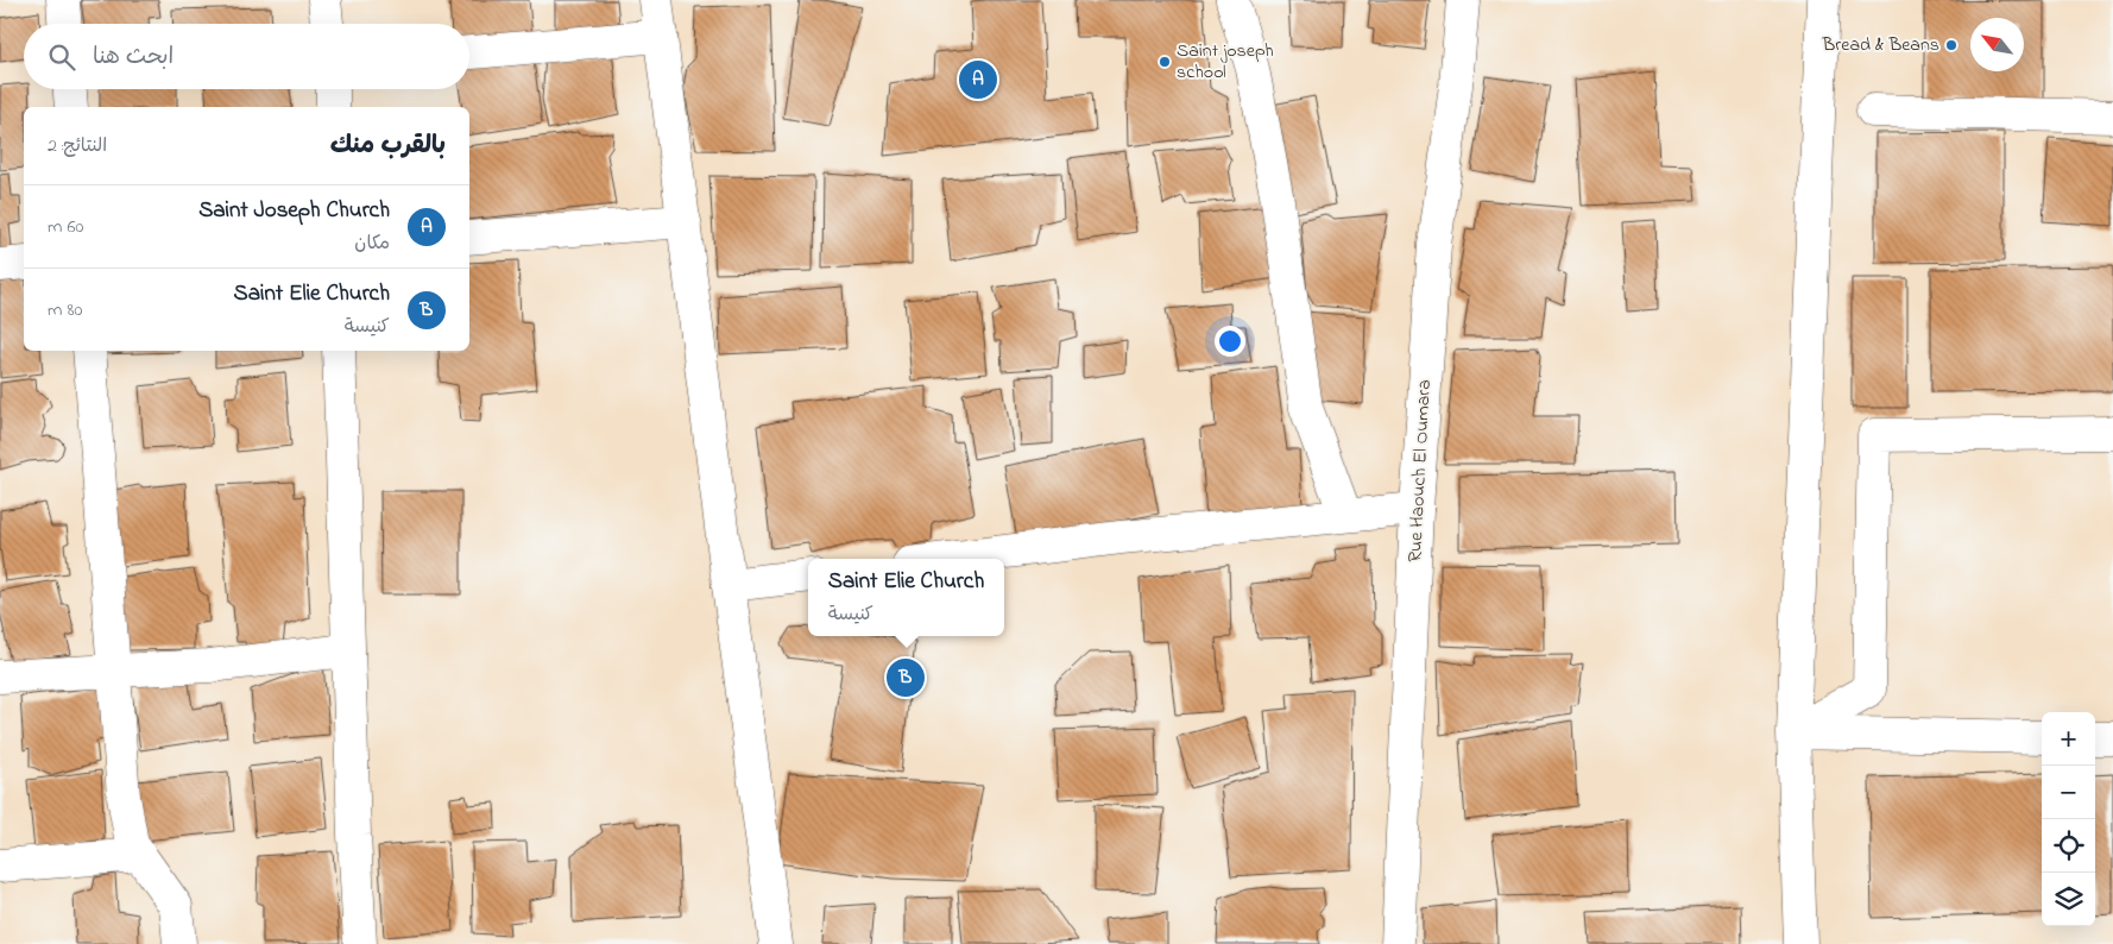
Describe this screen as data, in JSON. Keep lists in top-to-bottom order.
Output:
{
  "streets": {
    "street": ["Rue Haouch El Oumara"]
  },
  "places": ["Bread & Beans", "Saint joseph school"],
  "north": "top left",
  "page": {
    "search": "ابحث هنا",
    "pins": ["A", "B"],
    "heading": ["بالقرب منك", "النتائج: 2"],
    "list": [
      {
        "mark": "A",
        "name": "Saint Joseph Church",
        "note": "مكان",
        "value": "60 m"
      },
      {
        "mark": "B",
        "name": "Saint Elie Church",
        "note": "كنيسة",
        "value": "80 m"
      }
    ],
    "popup": ["Saint Elie Church", "كنيسة"],
    "map_buttons": ["+", "−"]
  }
}
